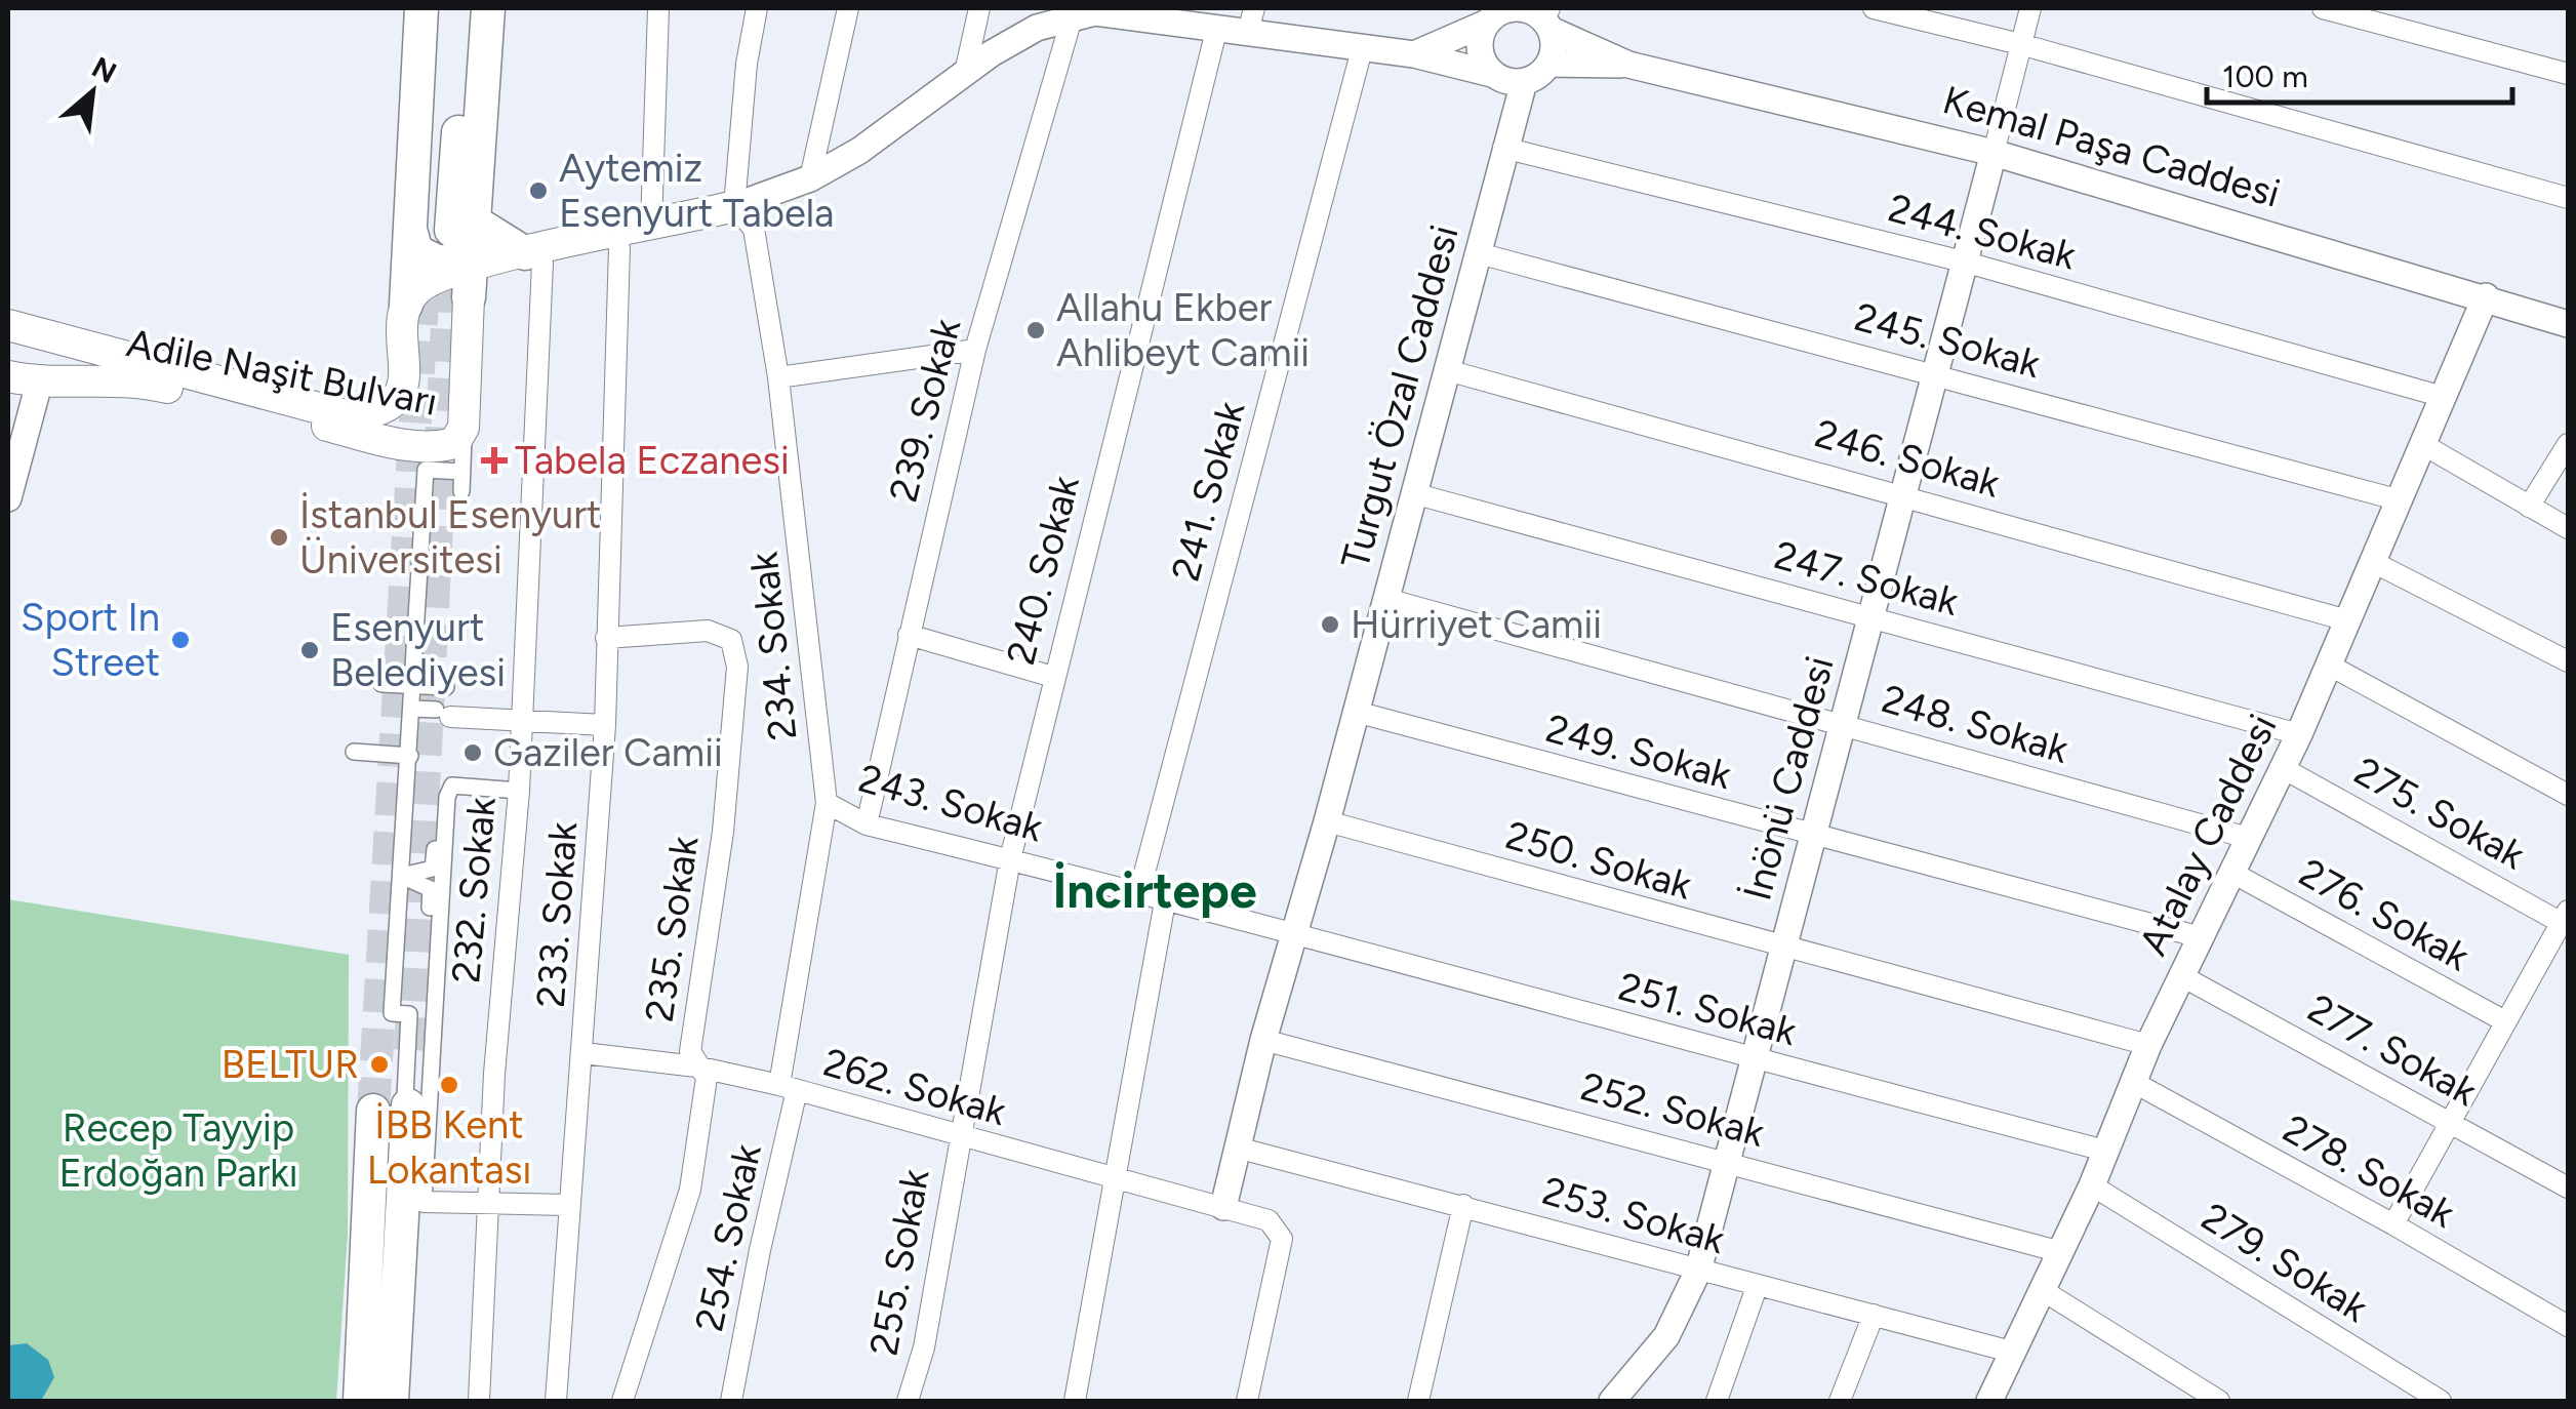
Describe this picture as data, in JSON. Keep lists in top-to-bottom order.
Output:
{
  "streets": {
    "main road": ["Adile Naşit Bulvarı"],
    "street": [
      "Kemal Paşa Caddesi",
      "244. Sokak",
      "245. Sokak",
      "Turgut Özal Caddesi",
      "239. Sokak",
      "246. Sokak",
      "241. Sokak",
      "240. Sokak",
      "247. Sokak",
      "234. Sokak",
      "248. Sokak",
      "249. Sokak",
      "İnönü Caddesi",
      "243. Sokak",
      "275. Sokak",
      "Atalay Caddesi",
      "250. Sokak",
      "232. Sokak",
      "233. Sokak",
      "276. Sokak",
      "235. Sokak",
      "251. Sokak",
      "277. Sokak",
      "262. Sokak",
      "252. Sokak",
      "278. Sokak",
      "253. Sokak",
      "254. Sokak",
      "255. Sokak",
      "279. Sokak"
    ]
  },
  "crossings": [
    ["Kemal Paşa Caddesi", "Turgut Özal Caddesi"],
    ["Kemal Paşa Caddesi", "İnönü Caddesi"],
    ["Kemal Paşa Caddesi", "Atalay Caddesi"],
    ["244. Sokak", "Turgut Özal Caddesi"],
    ["244. Sokak", "İnönü Caddesi"],
    ["244. Sokak", "Atalay Caddesi"],
    ["245. Sokak", "Turgut Özal Caddesi"],
    ["245. Sokak", "İnönü Caddesi"],
    ["245. Sokak", "Atalay Caddesi"],
    ["Turgut Özal Caddesi", "246. Sokak"],
    ["Turgut Özal Caddesi", "247. Sokak"],
    ["Turgut Özal Caddesi", "248. Sokak"],
    ["Turgut Özal Caddesi", "249. Sokak"],
    ["Turgut Özal Caddesi", "243. Sokak"],
    ["Turgut Özal Caddesi", "250. Sokak"],
    ["Turgut Özal Caddesi", "251. Sokak"],
    ["Turgut Özal Caddesi", "262. Sokak"],
    ["Turgut Özal Caddesi", "252. Sokak"],
    ["Turgut Özal Caddesi", "253. Sokak"],
    ["239. Sokak", "243. Sokak"],
    ["246. Sokak", "İnönü Caddesi"],
    ["246. Sokak", "Atalay Caddesi"],
    ["241. Sokak", "243. Sokak"],
    ["240. Sokak", "243. Sokak"],
    ["240. Sokak", "262. Sokak"],
    ["240. Sokak", "255. Sokak"],
    ["247. Sokak", "İnönü Caddesi"],
    ["247. Sokak", "Atalay Caddesi"],
    ["234. Sokak", "243. Sokak"],
    ["234. Sokak", "262. Sokak"],
    ["234. Sokak", "254. Sokak"],
    ["248. Sokak", "İnönü Caddesi"],
    ["248. Sokak", "Atalay Caddesi"],
    ["249. Sokak", "İnönü Caddesi"],
    ["249. Sokak", "Atalay Caddesi"],
    ["İnönü Caddesi", "250. Sokak"],
    ["İnönü Caddesi", "251. Sokak"],
    ["İnönü Caddesi", "252. Sokak"],
    ["İnönü Caddesi", "253. Sokak"],
    ["243. Sokak", "251. Sokak"],
    ["275. Sokak", "Atalay Caddesi"],
    ["Atalay Caddesi", "250. Sokak"],
    ["Atalay Caddesi", "276. Sokak"],
    ["Atalay Caddesi", "251. Sokak"],
    ["Atalay Caddesi", "277. Sokak"],
    ["Atalay Caddesi", "252. Sokak"],
    ["Atalay Caddesi", "278. Sokak"],
    ["Atalay Caddesi", "253. Sokak"],
    ["Atalay Caddesi", "279. Sokak"],
    ["233. Sokak", "235. Sokak"],
    ["233. Sokak", "262. Sokak"],
    ["235. Sokak", "262. Sokak"],
    ["262. Sokak", "254. Sokak"],
    ["262. Sokak", "255. Sokak"]
  ],
  "districts": ["İncirtepe"],
  "parks": ["Recep Tayyip Erdoğan Parkı"],
  "places": {
    "other": [
      "Aytemiz Esenyurt Tabela",
      "Allahu Ekber Ahlibeyt Camii",
      "İstanbul Esenyurt Üniversitesi",
      "Hürriyet Camii",
      "Sport In Street",
      "Esenyurt Belediyesi",
      "Gaziler Camii",
      "BELTUR",
      "İBB Kent Lokantası"
    ],
    "health": ["Tabela Eczanesi"]
  },
  "scale_bar": "100 m",
  "north": "top right"
}
